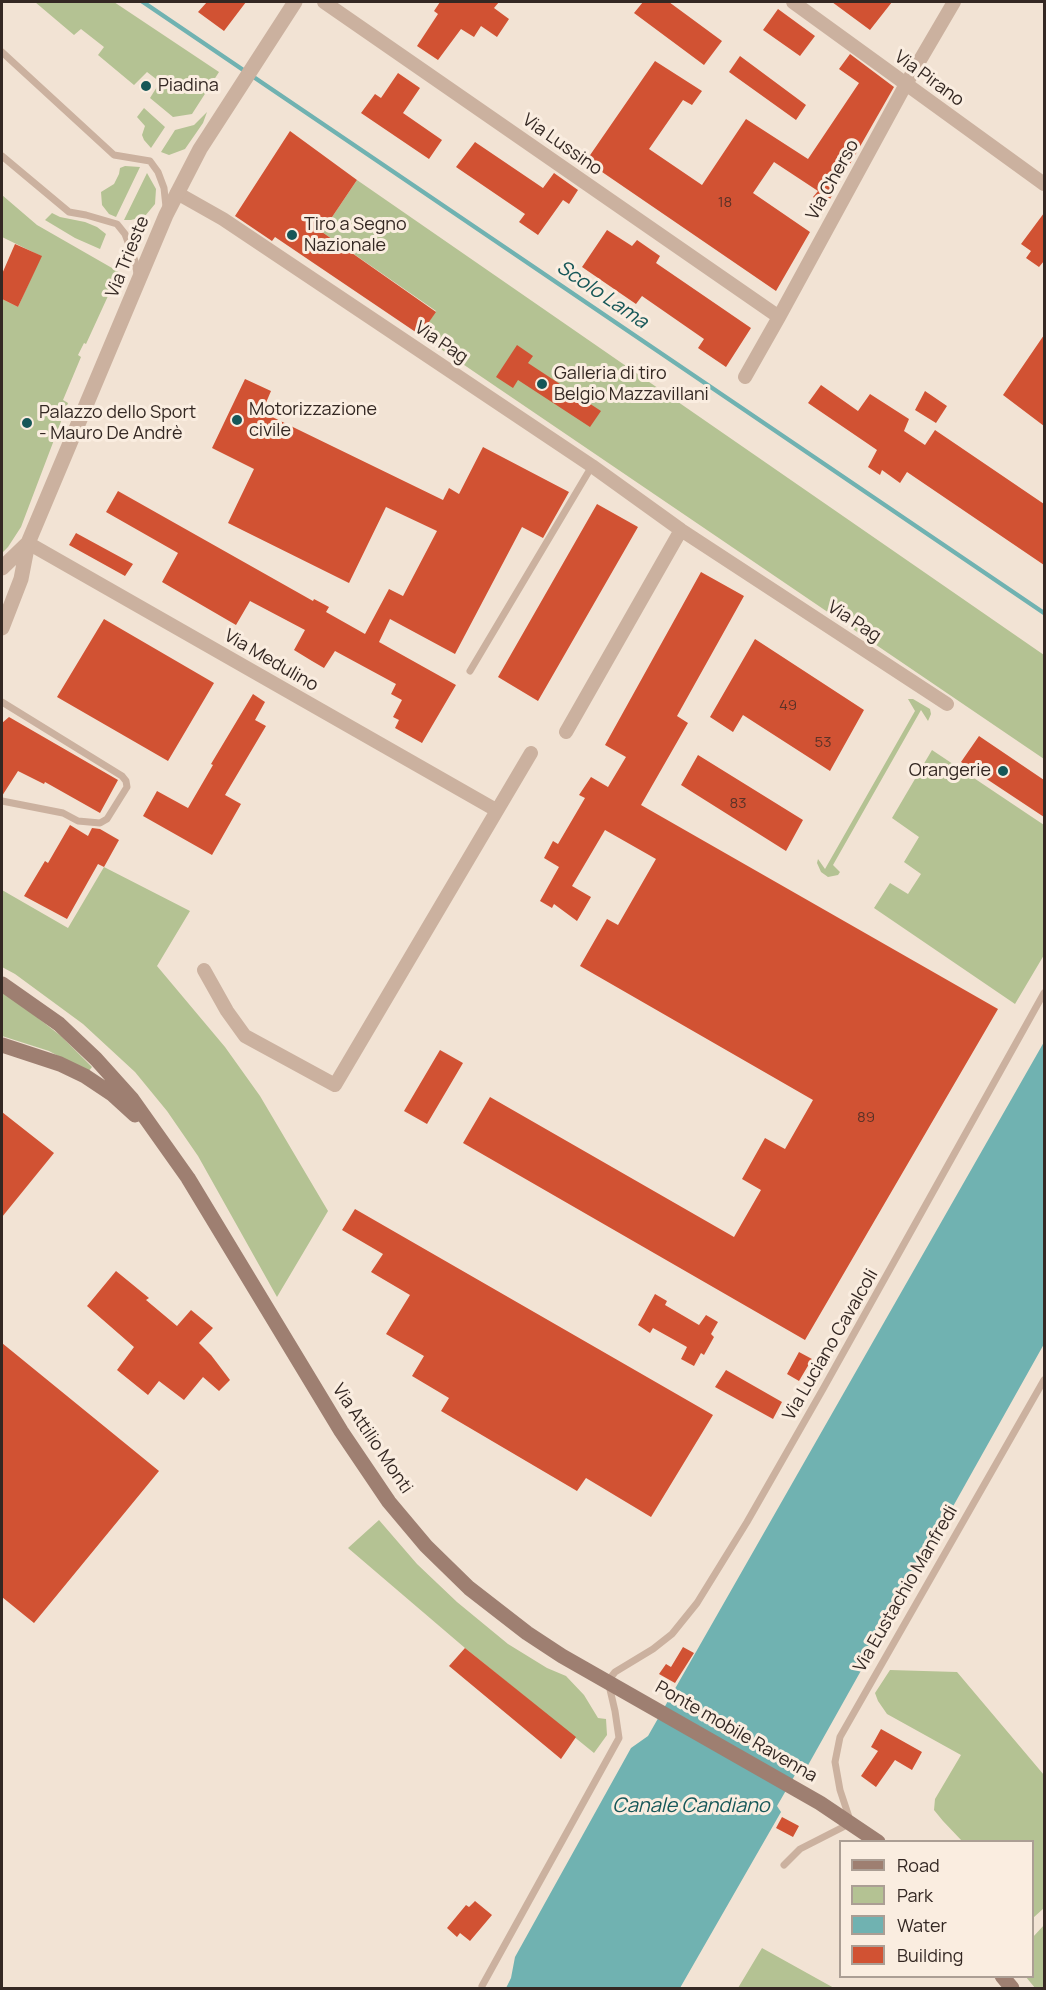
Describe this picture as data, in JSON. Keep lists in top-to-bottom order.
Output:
{
  "streets": {
    "main road": ["Via Attilio Monti", "Ponte mobile Ravenna"],
    "street": [
      "Via Pirano",
      "Via Lussino",
      "Via Cherso",
      "Via Trieste",
      "Via Pag",
      "Via Medulino"
    ],
    "lane": ["Via Luciano Cavalcoli", "Via Eustachio Manfredi"]
  },
  "crossings": [
    ["Via Pirano", "Via Cherso"],
    ["Via Lussino", "Via Cherso"],
    ["Via Trieste", "Via Pag"],
    ["Via Trieste", "Via Medulino"],
    ["Via Luciano Cavalcoli", "Via Attilio Monti"],
    ["Via Attilio Monti", "Ponte mobile Ravenna"],
    ["Via Eustachio Manfredi", "Ponte mobile Ravenna"]
  ],
  "water": ["Scolo Lama", "Canale Candiano"],
  "places": [
    "Piadina",
    "Tiro a Segno Nazionale",
    "Galleria di tiro Belgio Mazzavillani",
    "Motorizzazione civile",
    "Palazzo dello Sport - Mauro De Andrè",
    "Orangerie"
  ],
  "house_numbers": [
    "18",
    "49",
    "53",
    "83",
    "89"
  ],
  "legend": [
    "Road",
    "Park",
    "Water",
    "Building"
  ]
}
